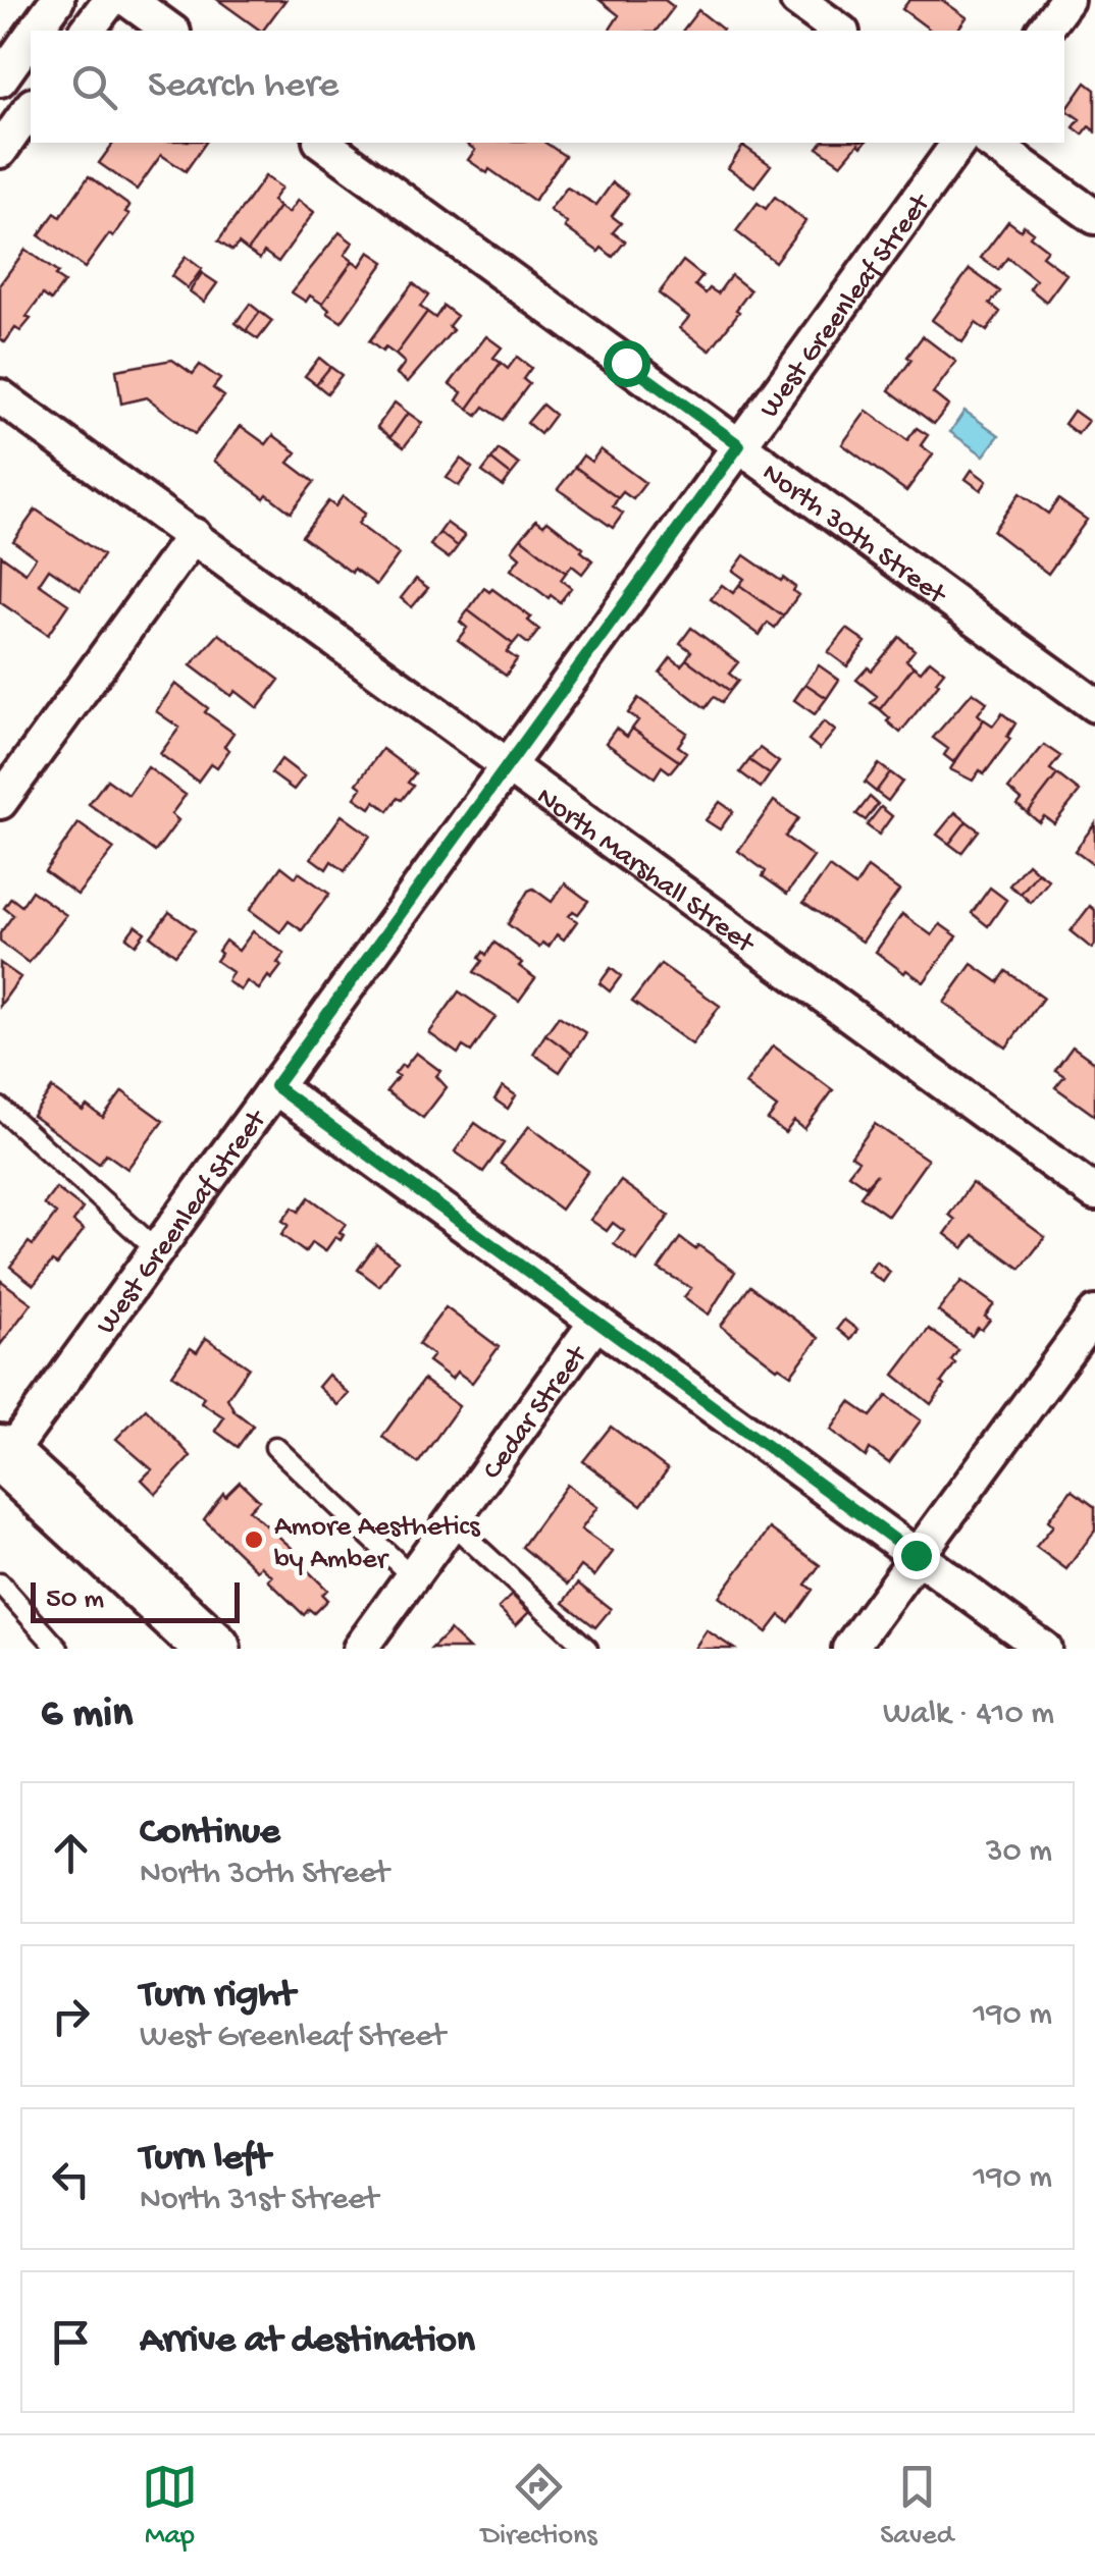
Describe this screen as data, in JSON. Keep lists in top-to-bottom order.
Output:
{
  "streets": {
    "street": [
      "West Greenleaf Street",
      "North 30th Street",
      "North Marshall Street",
      "Cedar Street"
    ]
  },
  "crossings": [
    ["West Greenleaf Street", "North 30th Street"],
    ["West Greenleaf Street", "North Marshall Street"]
  ],
  "places": ["Amore Aesthetics by Amber"],
  "scale_bar": "50 m",
  "page": {
    "search": "Search here",
    "scale": "50 m",
    "heading": ["6 min", "Walk · 410 m"],
    "list": [
      ["Continue", "North 30th Street", "30 m"],
      ["Turn right", "West Greenleaf Street", "190 m"],
      ["Turn left", "North 31st Street", "190 m"],
      "Arrive at destination"
    ],
    "nav": ["Map", "Directions", "Saved"]
  }
}
